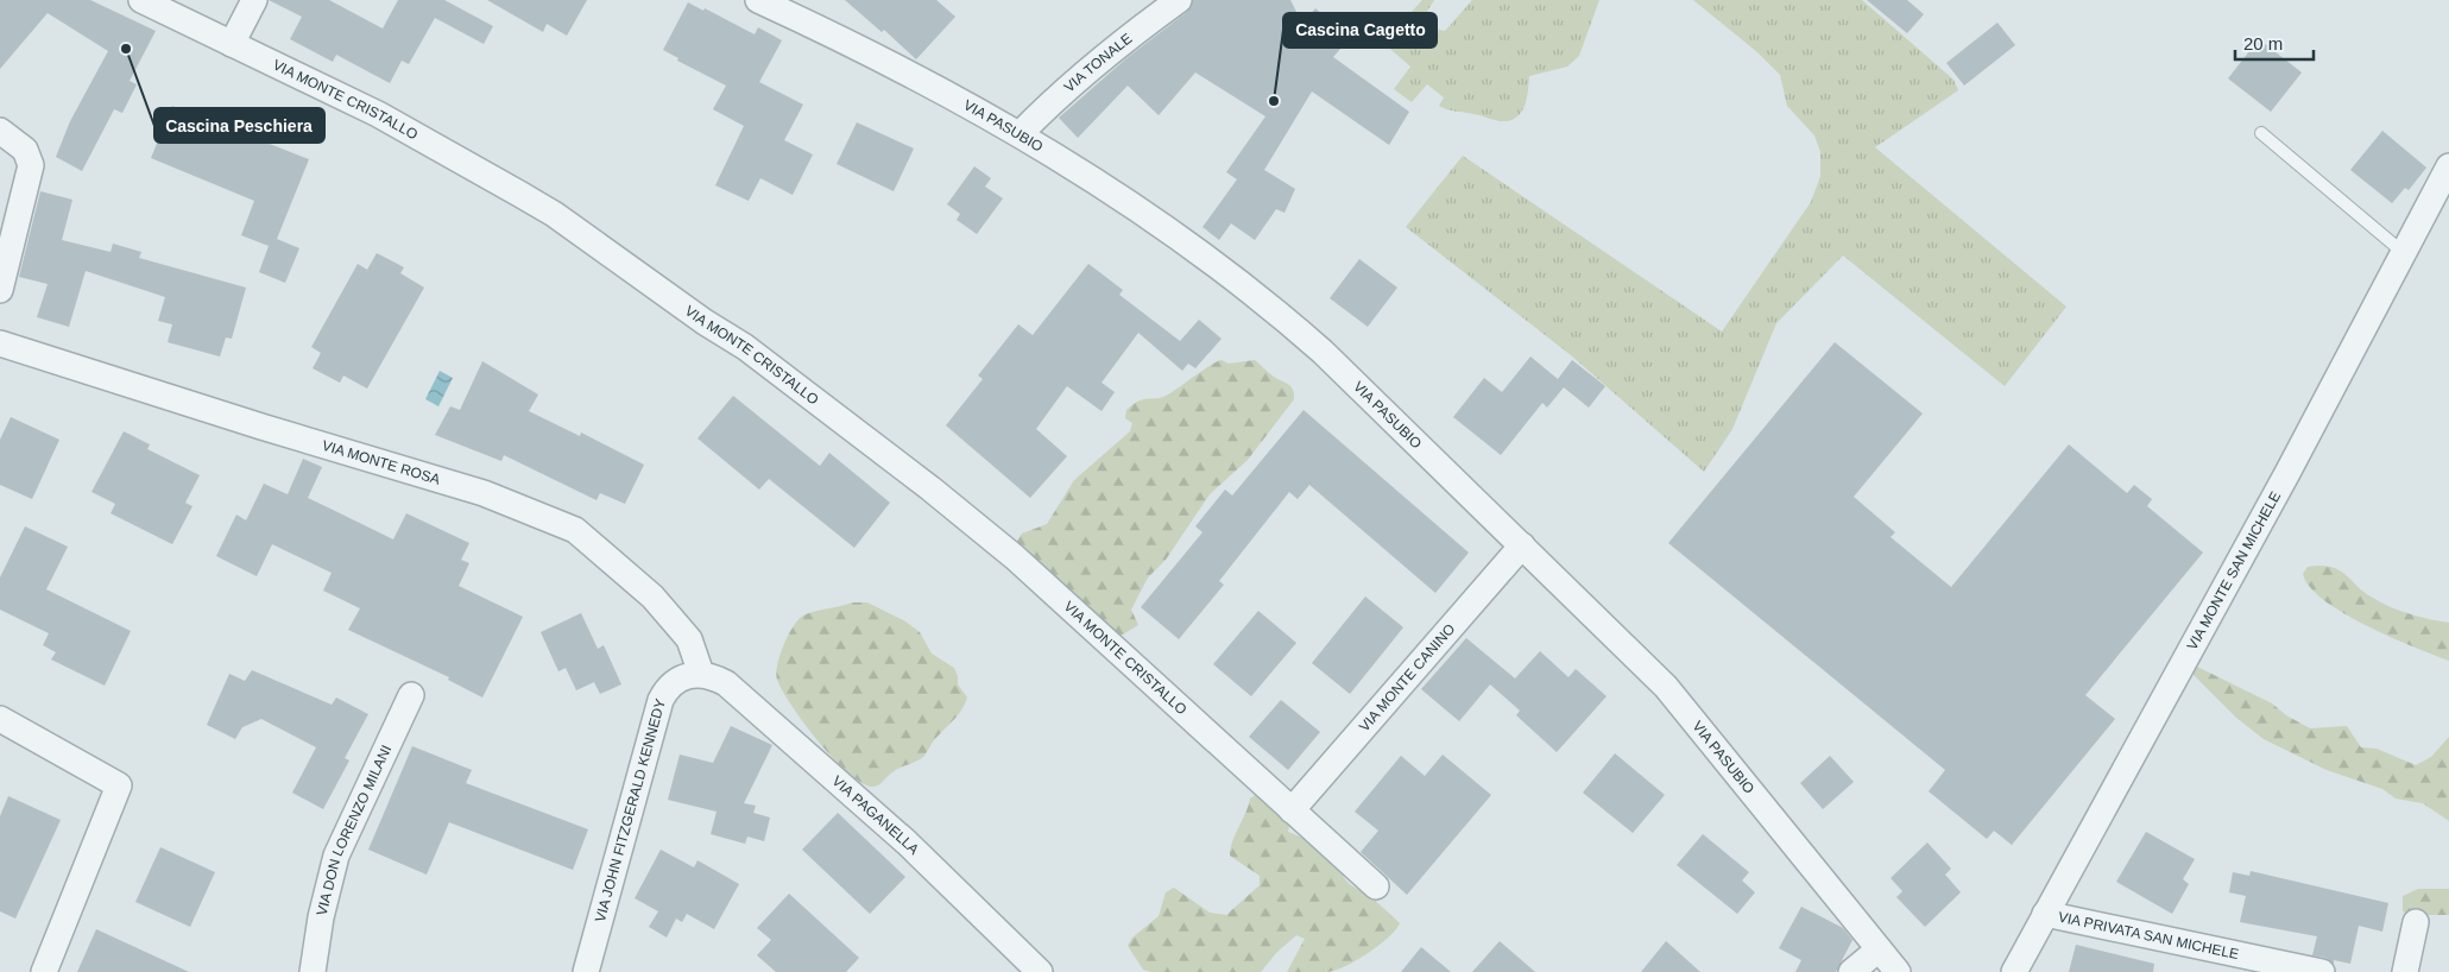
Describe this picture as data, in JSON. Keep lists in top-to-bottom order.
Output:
{
  "streets": {
    "street": [
      "VIA TONALE",
      "VIA MONTE CRISTALLO",
      "VIA PASUBIO",
      "VIA MONTE ROSA",
      "VIA MONTE SAN MICHELE",
      "VIA MONTE CANINO",
      "VIA JOHN FITZGERALD KENNEDY",
      "VIA PAGANELLA",
      "VIA DON LORENZO MILANI",
      "VIA PRIVATA SAN MICHELE"
    ]
  },
  "crossings": [
    ["VIA TONALE", "VIA PASUBIO"],
    ["VIA MONTE CRISTALLO", "VIA MONTE CANINO"],
    ["VIA PASUBIO", "VIA MONTE CANINO"],
    ["VIA MONTE ROSA", "VIA JOHN FITZGERALD KENNEDY"],
    ["VIA MONTE ROSA", "VIA PAGANELLA"],
    ["VIA MONTE SAN MICHELE", "VIA PRIVATA SAN MICHELE"],
    ["VIA JOHN FITZGERALD KENNEDY", "VIA PAGANELLA"]
  ],
  "places": ["Cascina Peschiera", "Cascina Cagetto"],
  "scale_bar": "20 m"
}
